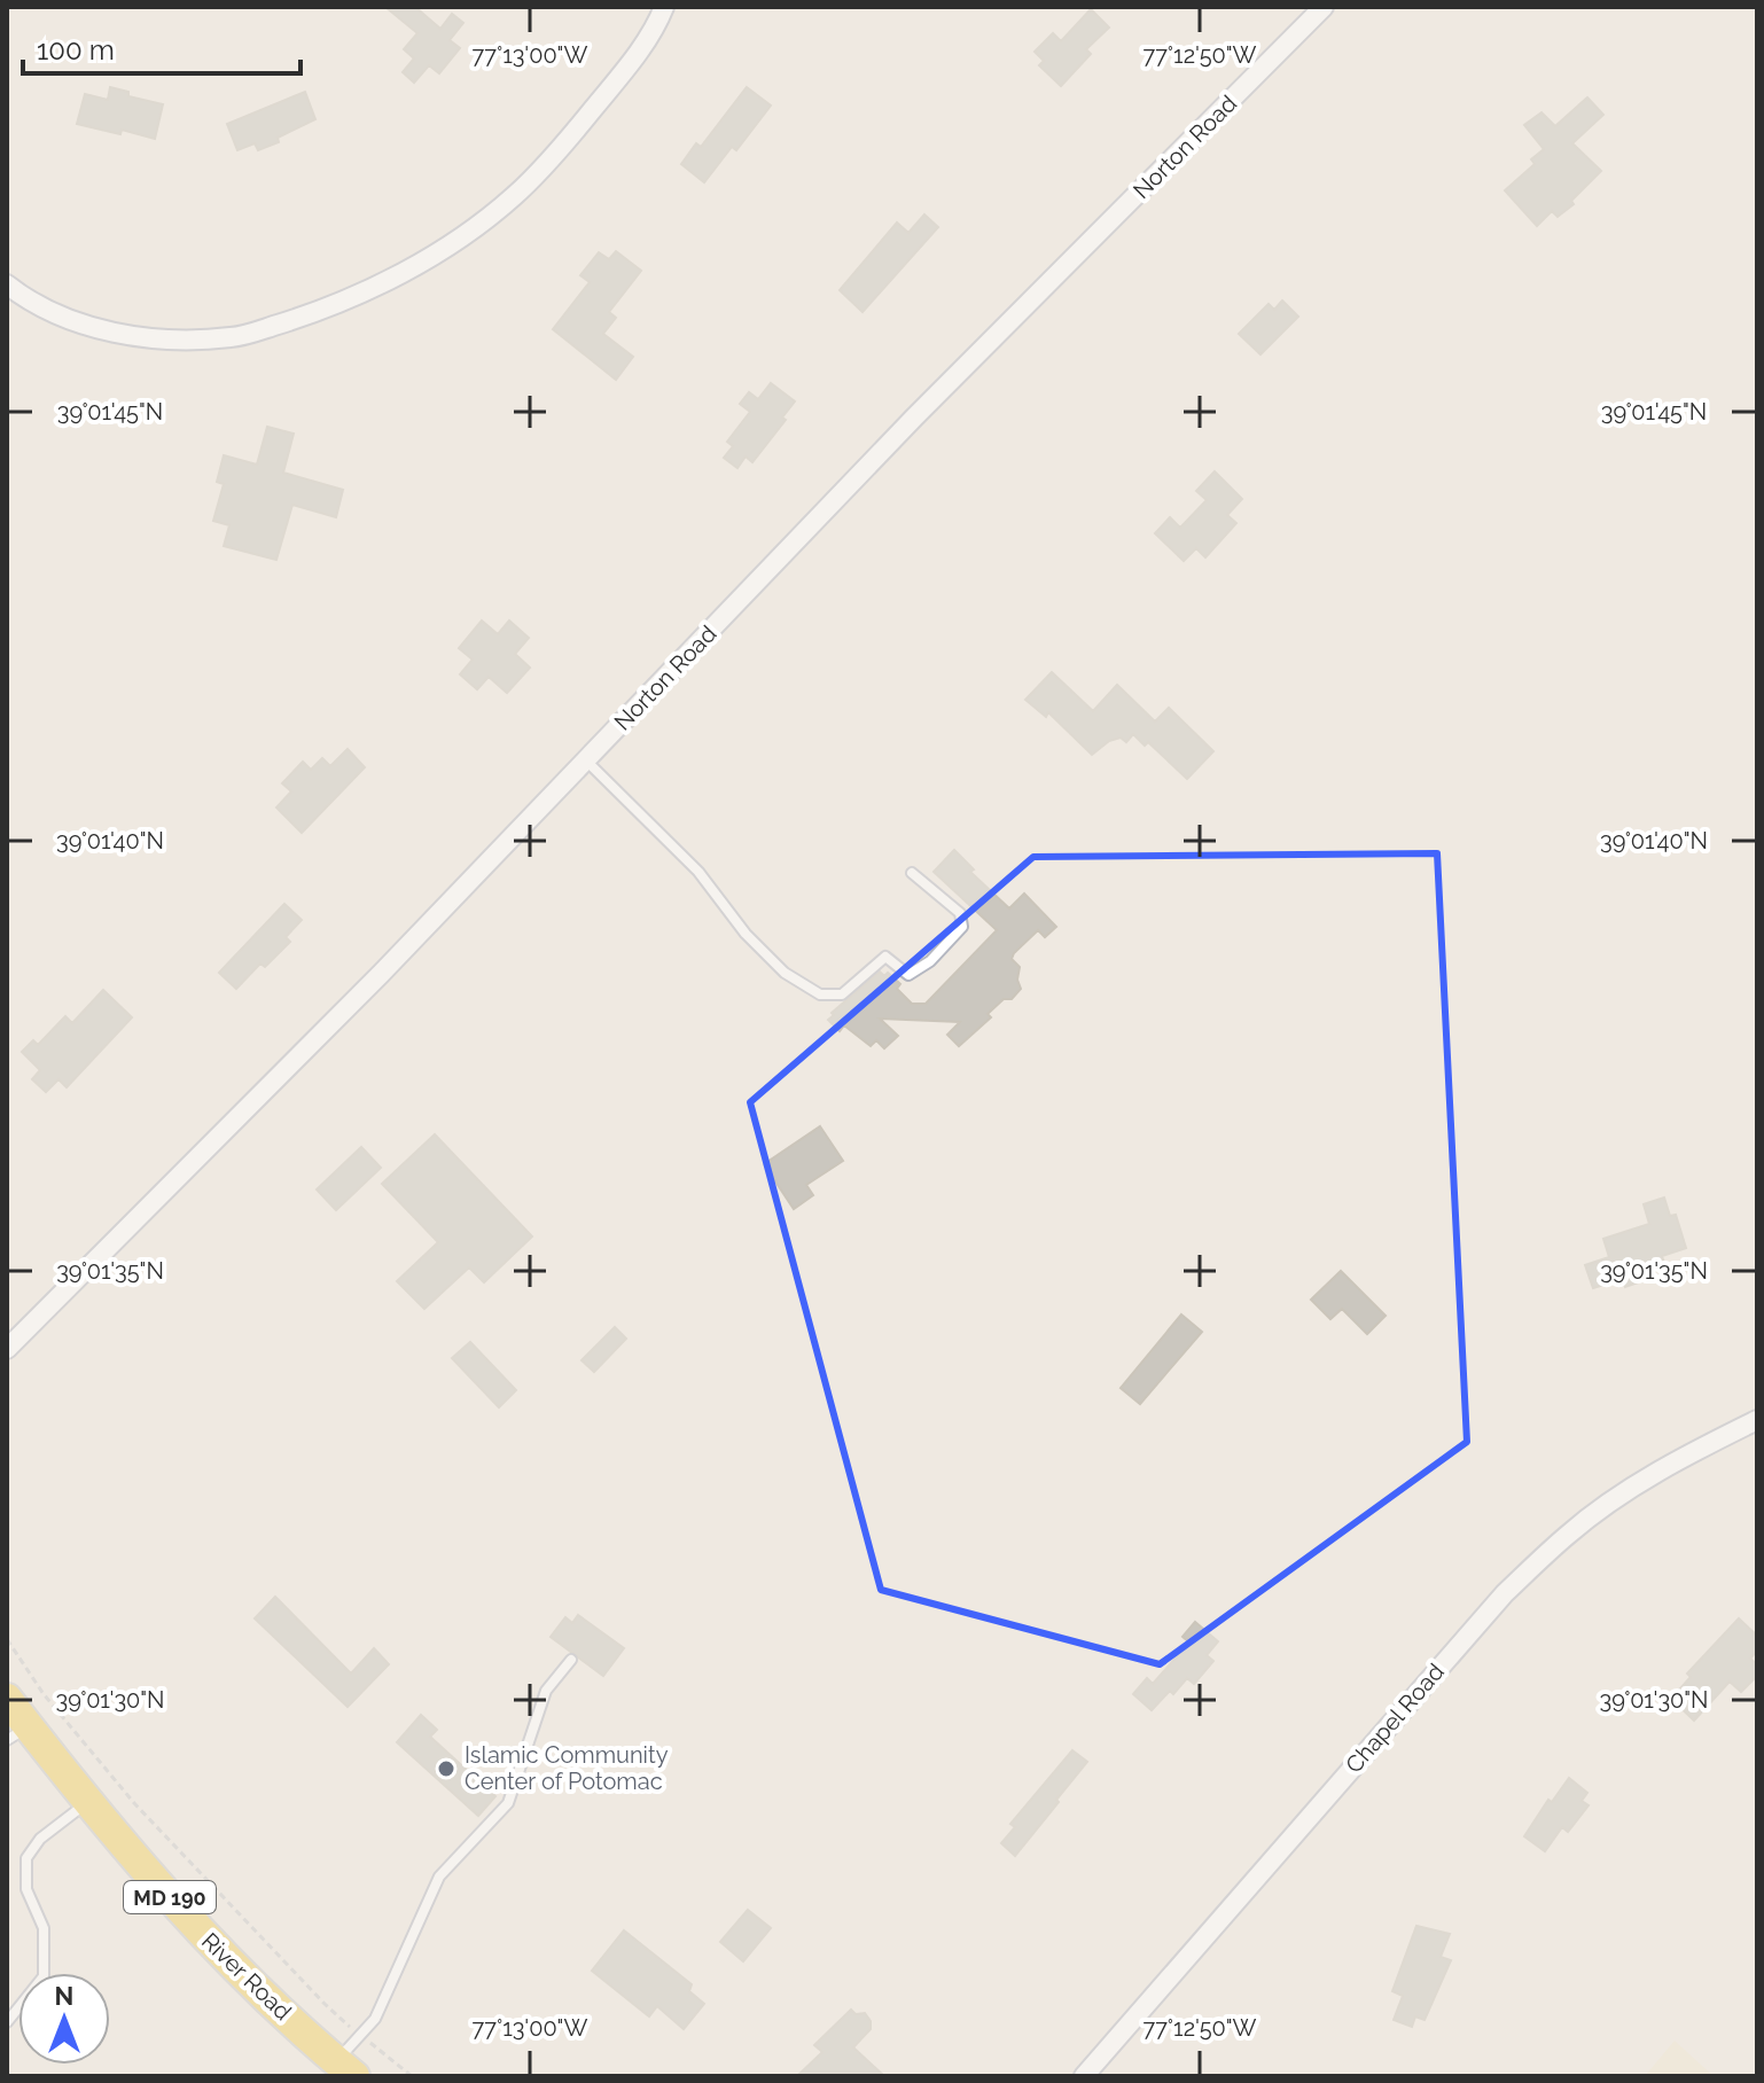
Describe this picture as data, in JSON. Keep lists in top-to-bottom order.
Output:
{
  "streets": {
    "main road": ["MD 190", "River Road"],
    "street": ["Norton Road", "Chapel Road"]
  },
  "places": ["Islamic Community Center of Potomac"],
  "scale_bar": "100 m",
  "north": "top",
  "coordinates": [
    "77°13'00\"W",
    "77°12'50\"W",
    "39°01'45\"N",
    "39°01'40\"N",
    "39°01'35\"N",
    "39°01'30\"N"
  ]
}
